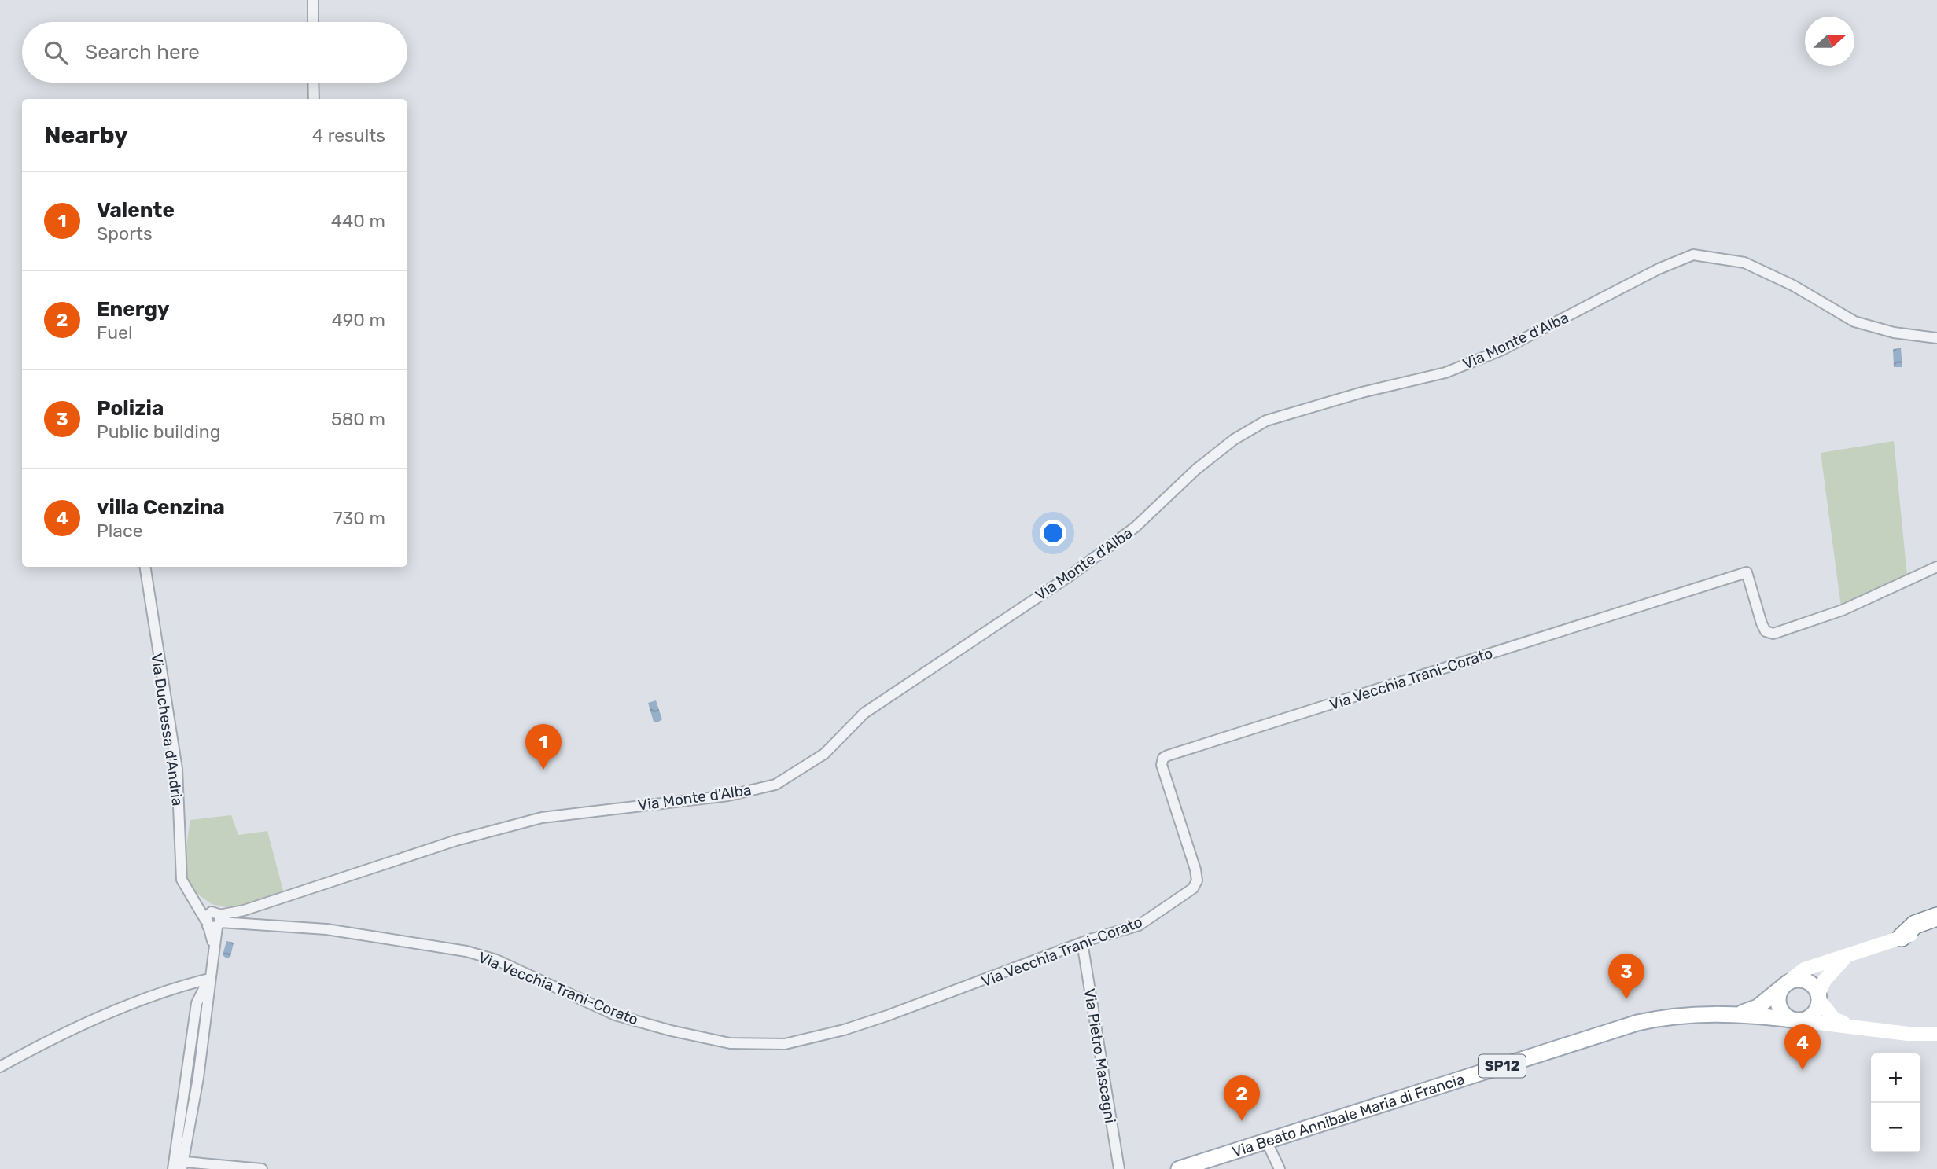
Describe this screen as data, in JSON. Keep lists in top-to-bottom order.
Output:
{
  "streets": {
    "main road": ["SP12", "Via Beato Annibale Maria di Francia"],
    "street": [
      "Via Monte d'Alba",
      "Via Vecchia Trani-Corato",
      "Via Duchessa d'Andria",
      "Via Pietro Mascagni"
    ]
  },
  "crossings": [
    ["Via Monte d'Alba", "Via Vecchia Trani-Corato"],
    ["Via Monte d'Alba", "Via Duchessa d'Andria"],
    ["Via Vecchia Trani-Corato", "Via Duchessa d'Andria"],
    ["Via Vecchia Trani-Corato", "Via Pietro Mascagni"]
  ],
  "north": "right",
  "page": {
    "search": "Search here",
    "heading": ["Nearby", "4 results"],
    "list": [
      {
        "mark": "1",
        "name": "Valente",
        "note": "Sports",
        "value": "440 m"
      },
      {
        "mark": "2",
        "name": "Energy",
        "note": "Fuel",
        "value": "490 m"
      },
      {
        "mark": "3",
        "name": "Polizia",
        "note": "Public building",
        "value": "580 m"
      },
      {
        "mark": "4",
        "name": "villa Cenzina",
        "note": "Place",
        "value": "730 m"
      }
    ],
    "pins": [
      "1",
      "3",
      "4",
      "2"
    ],
    "map_buttons": ["+", "−"]
  }
}
